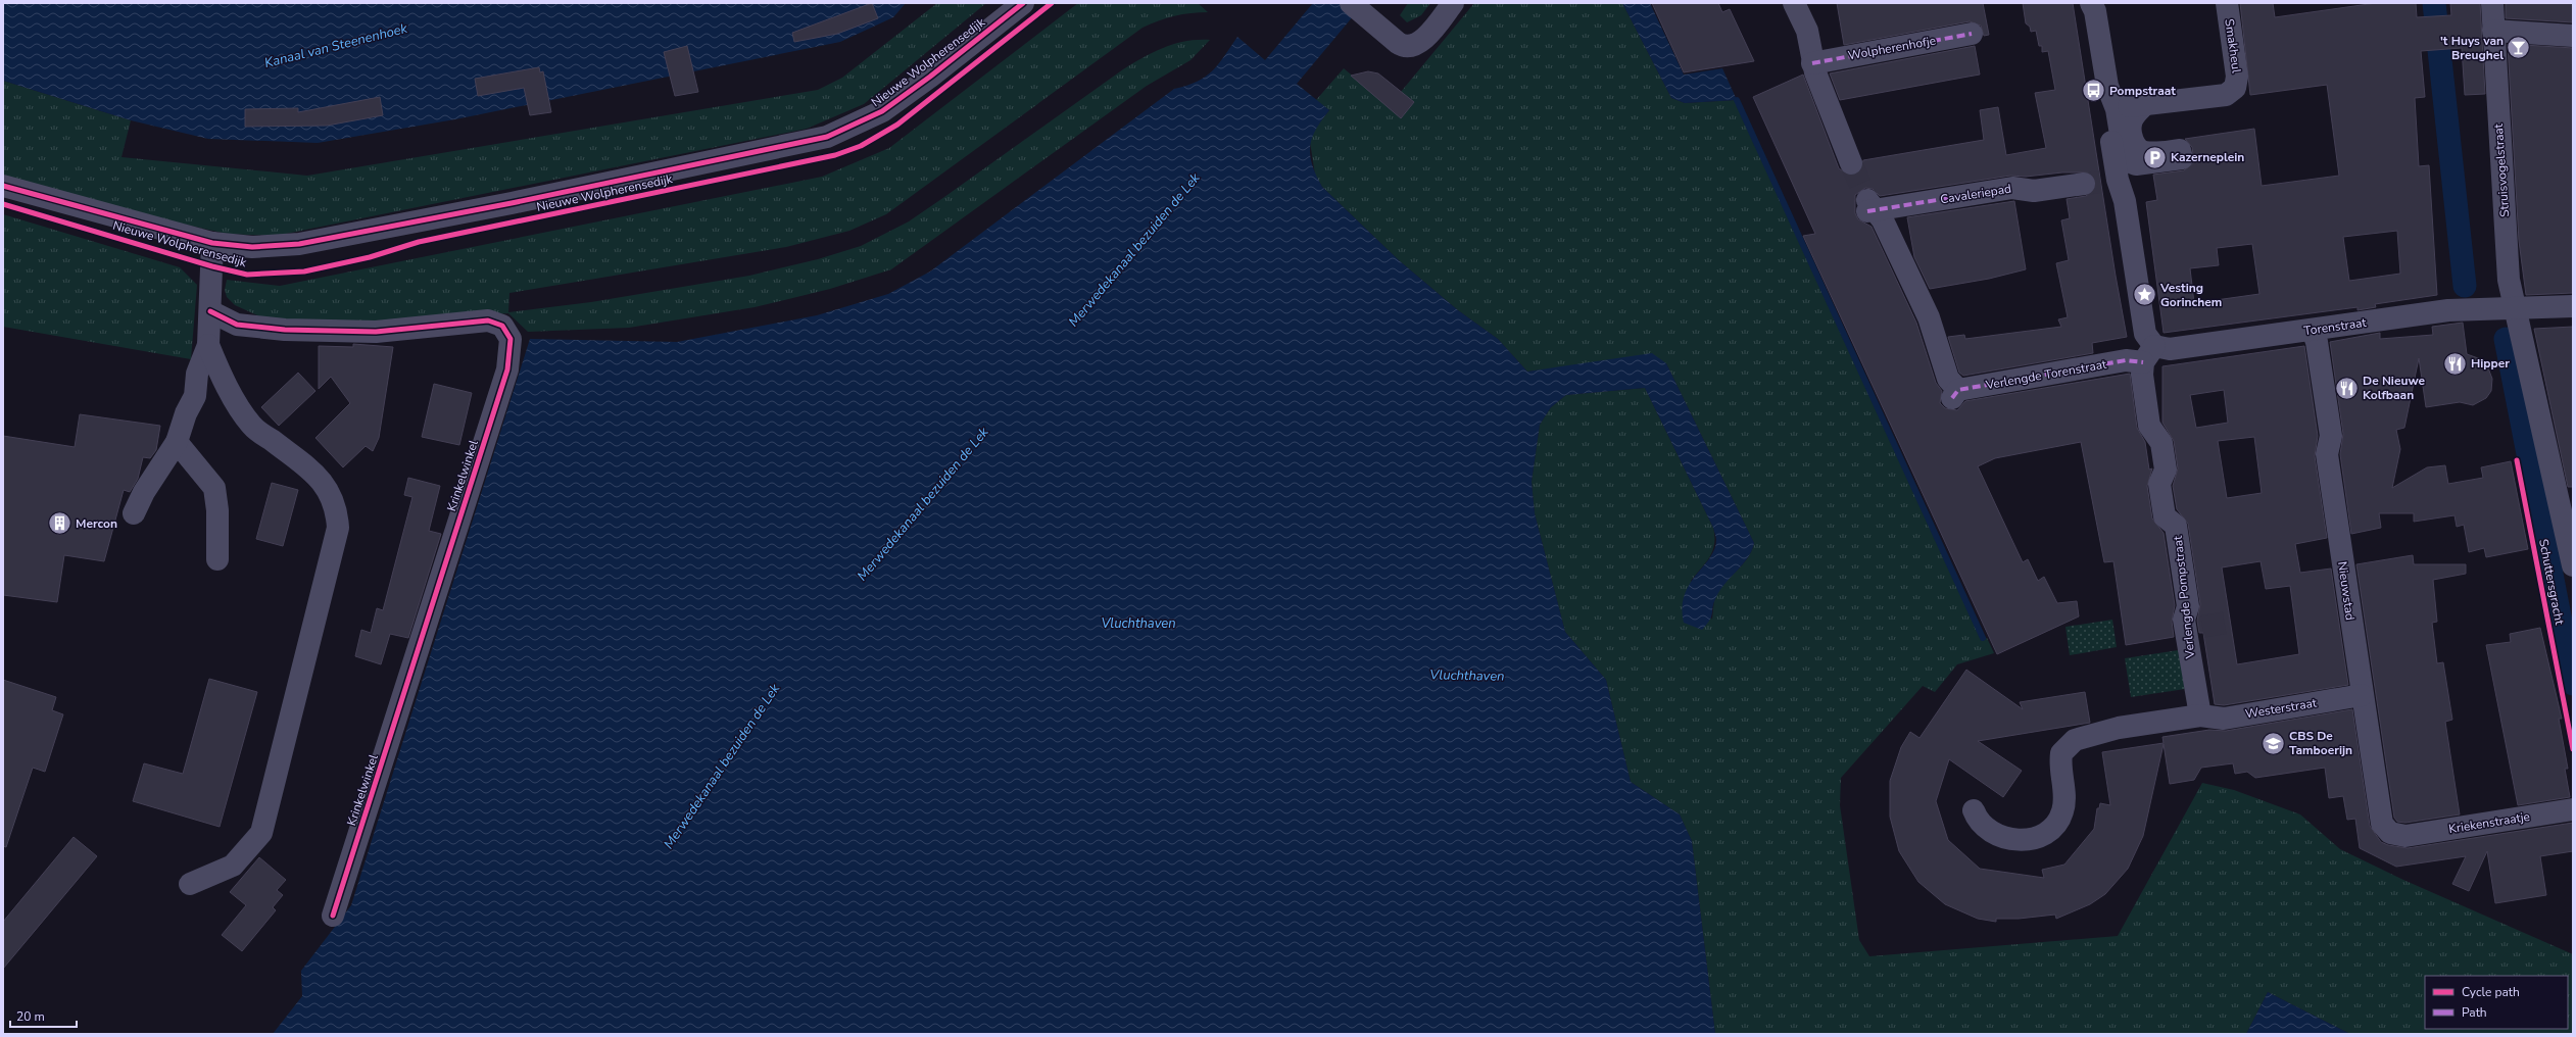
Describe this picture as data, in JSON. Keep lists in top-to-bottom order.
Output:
{
  "streets": {
    "street": [
      "Smakheul",
      "Wolpherenhofje",
      "Nieuwe Wolpherensedijk",
      "Struisvogelstraat",
      "Cavaleriepad",
      "Torenstraat",
      "Verlengde Torenstraat",
      "Krinkelwinkel",
      "Schuttersgracht",
      "Nieuwstad",
      "Verlengde Pompstraat",
      "Westerstraat",
      "Kriekenstraatje"
    ]
  },
  "crossings": [
    ["Struisvogelstraat", "Torenstraat"],
    ["Struisvogelstraat", "Schuttersgracht"],
    ["Cavaleriepad", "Verlengde Torenstraat"],
    ["Torenstraat", "Verlengde Torenstraat"],
    ["Torenstraat", "Schuttersgracht"],
    ["Torenstraat", "Nieuwstad"],
    ["Torenstraat", "Verlengde Pompstraat"],
    ["Verlengde Torenstraat", "Verlengde Pompstraat"],
    ["Nieuwstad", "Westerstraat"],
    ["Nieuwstad", "Kriekenstraatje"],
    ["Verlengde Pompstraat", "Westerstraat"]
  ],
  "water": ["Kanaal van Steenenhoek", "Merwedekanaal bezuiden de Lek", "Vluchthaven"],
  "places": {
    "bar": ["'t Huys van Breughel"],
    "bus stop": ["Pompstraat"],
    "parking": ["Kazerneplein"],
    "place": ["Vesting Gorinchem"],
    "restaurant": ["Hipper", "De Nieuwe Kolfbaan"],
    "building": ["Mercon"],
    "school or university": ["CBS De Tamboerijn"]
  },
  "legend": ["Cycle path", "Path"],
  "scale_bar": "20 m"
}
